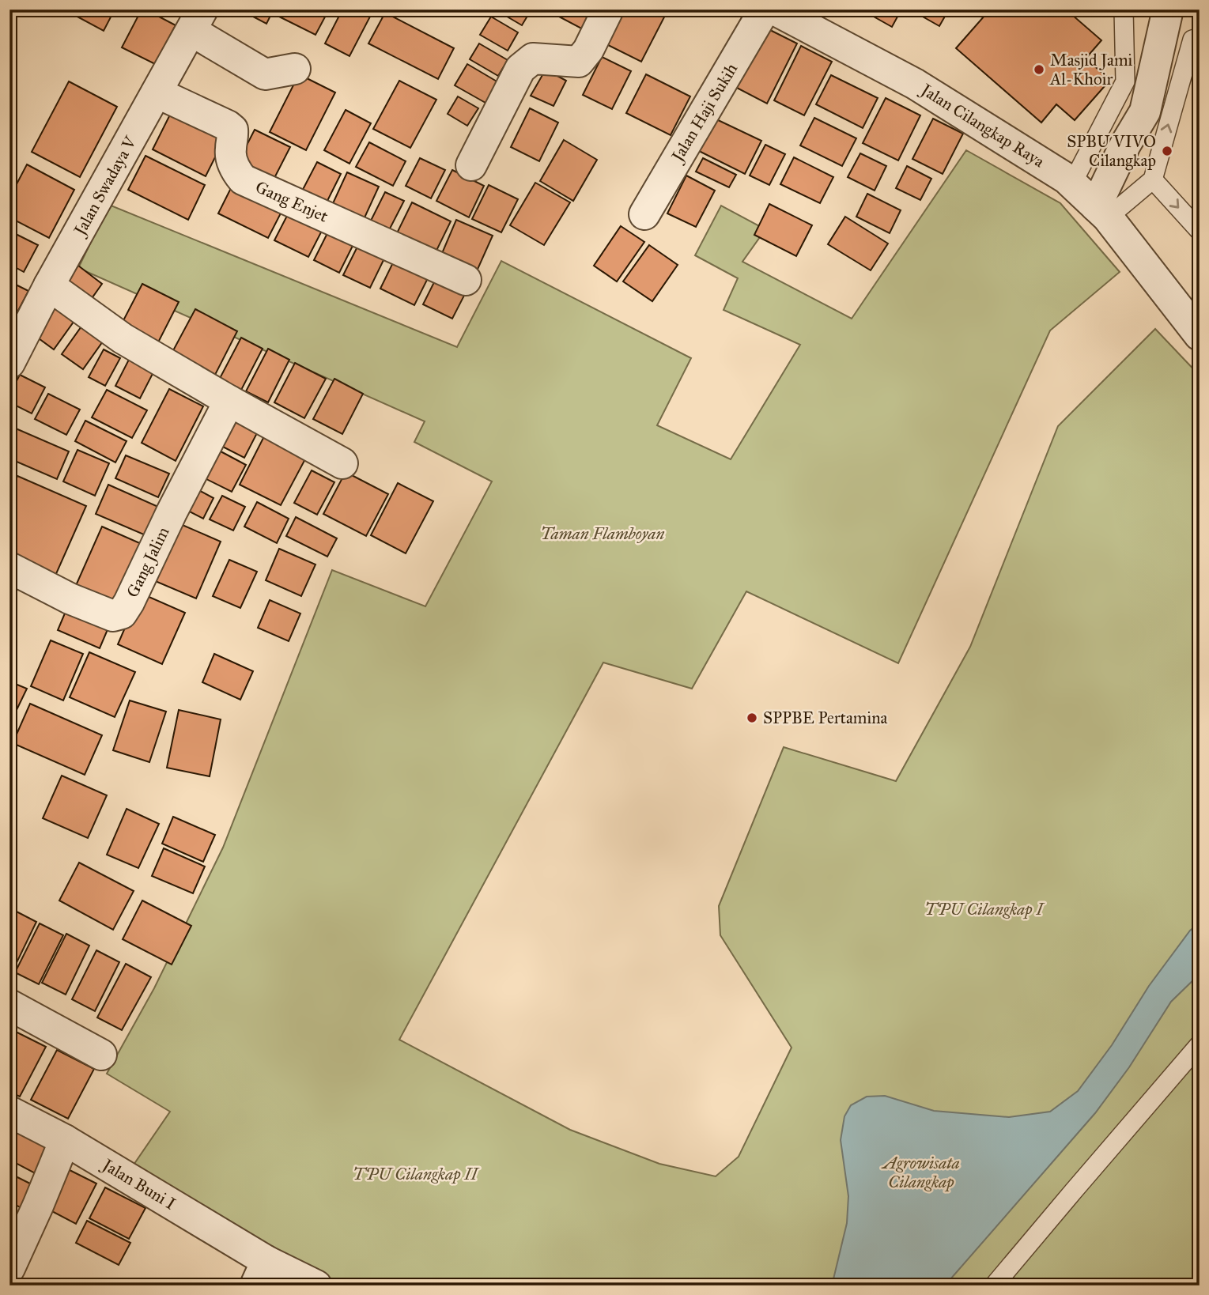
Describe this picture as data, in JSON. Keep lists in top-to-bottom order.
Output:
{
  "streets": {
    "street": [
      "Jalan Haji Sukih",
      "Jalan Cilangkap Raya",
      "Jalan Swadaya V",
      "Gang Enjet",
      "Gang Jalim",
      "Jalan Buni I"
    ]
  },
  "crossings": [
    ["Jalan Swadaya V", "Gang Enjet"]
  ],
  "parks": [
    "Taman Flamboyan",
    "TPU Cilangkap I",
    "Agrowisata Cilangkap",
    "TPU Cilangkap II"
  ],
  "places": ["Masjid Jami Al-Khoir", "SPBU VIVO Cilangkap", "SPPBE Pertamina"]
}
